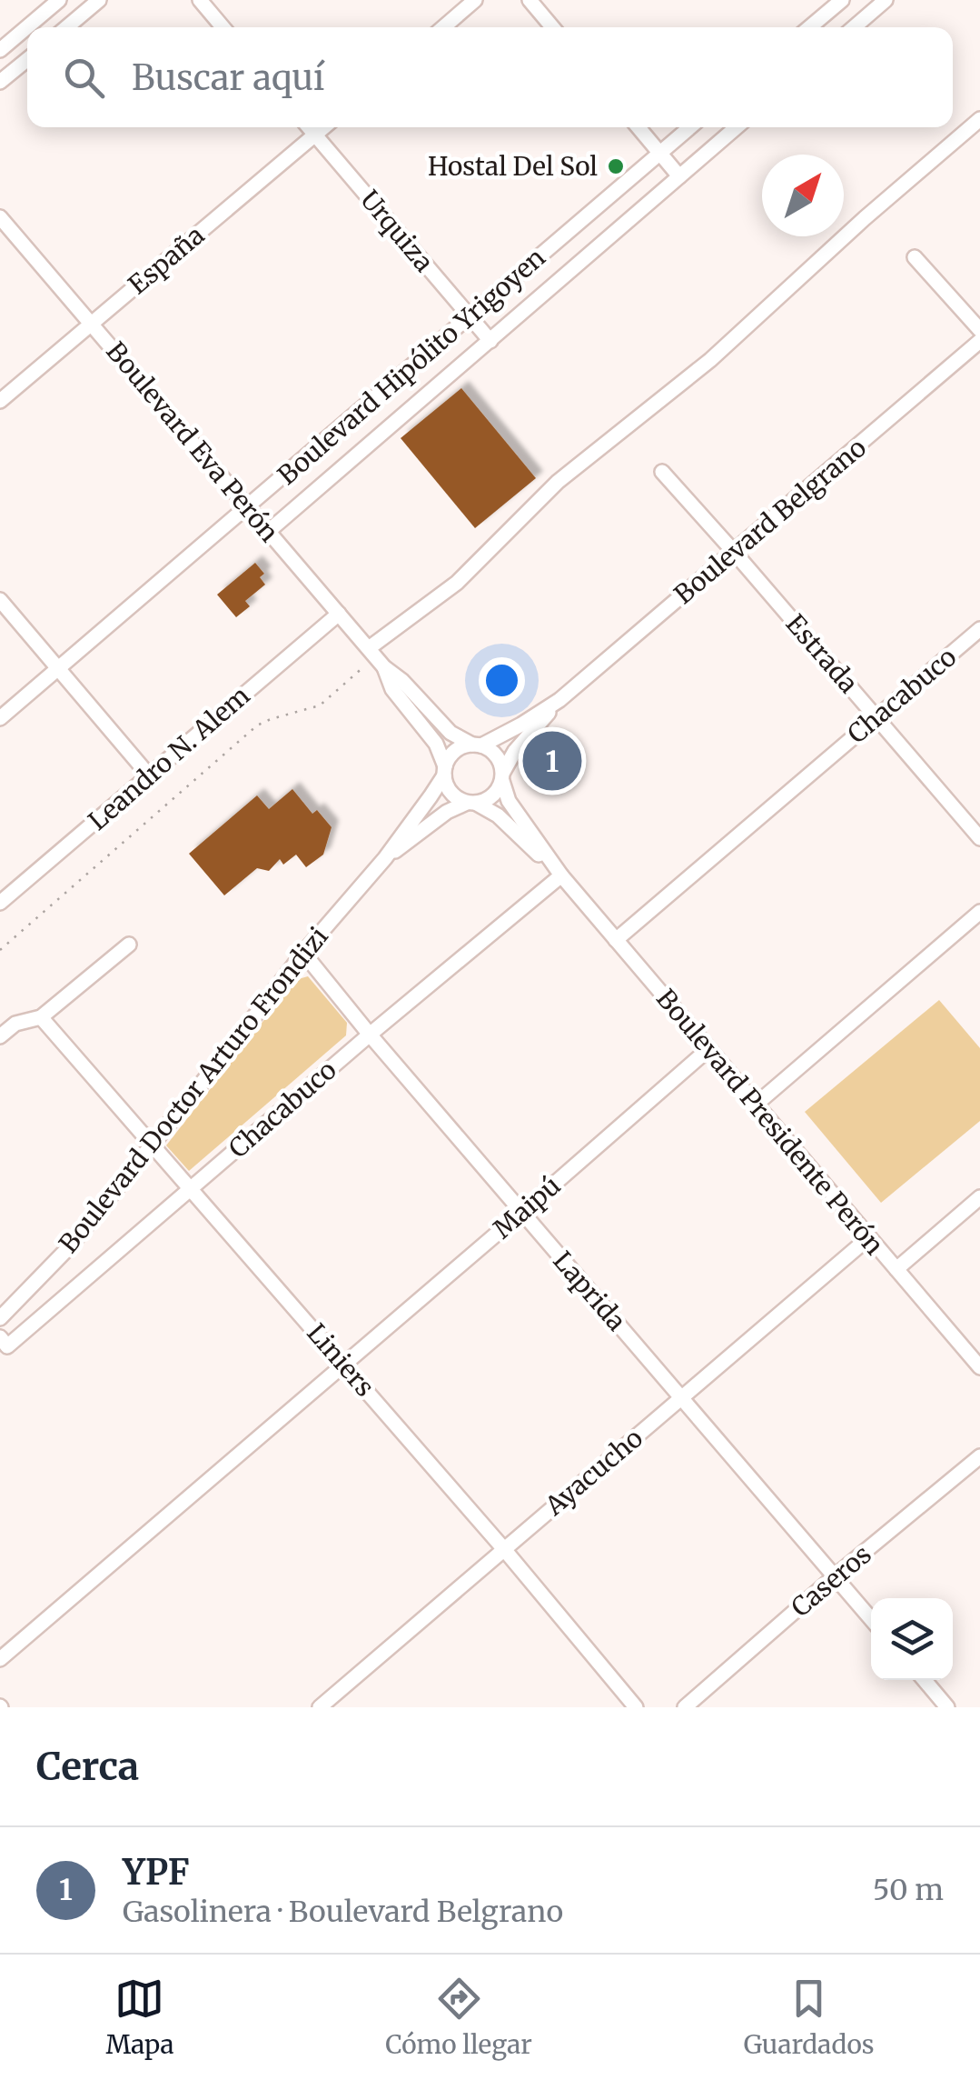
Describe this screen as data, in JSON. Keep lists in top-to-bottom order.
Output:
{
  "streets": {
    "street": [
      "Urquiza",
      "España",
      "Boulevard Hipólito Yrigoyen",
      "Boulevard Eva Perón",
      "Boulevard Belgrano",
      "Estrada",
      "Chacabuco",
      "Leandro N. Alem",
      "Boulevard Doctor Arturo Frondizi",
      "Boulevard Presidente Perón",
      "Maipú",
      "Laprida",
      "Liniers",
      "Ayacucho",
      "Caseros"
    ]
  },
  "crossings": [
    ["Urquiza", "España"],
    ["Urquiza", "Boulevard Hipólito Yrigoyen"],
    ["España", "Boulevard Eva Perón"],
    ["Boulevard Hipólito Yrigoyen", "Boulevard Eva Perón"],
    ["Boulevard Eva Perón", "Leandro N. Alem"],
    ["Boulevard Eva Perón", "Boulevard Presidente Perón"],
    ["Boulevard Belgrano", "Estrada"],
    ["Boulevard Belgrano", "Boulevard Doctor Arturo Frondizi"],
    ["Boulevard Belgrano", "Boulevard Presidente Perón"],
    ["Estrada", "Chacabuco"],
    ["Chacabuco", "Boulevard Presidente Perón"],
    ["Chacabuco", "Laprida"],
    ["Chacabuco", "Liniers"],
    ["Boulevard Doctor Arturo Frondizi", "Boulevard Presidente Perón"],
    ["Boulevard Doctor Arturo Frondizi", "Laprida"],
    ["Boulevard Doctor Arturo Frondizi", "Liniers"],
    ["Boulevard Presidente Perón", "Maipú"],
    ["Boulevard Presidente Perón", "Ayacucho"],
    ["Maipú", "Laprida"],
    ["Maipú", "Liniers"],
    ["Laprida", "Ayacucho"],
    ["Laprida", "Caseros"],
    ["Liniers", "Ayacucho"]
  ],
  "places": ["Hostal Del Sol"],
  "north": "top right",
  "page": {
    "search": "Buscar aquí",
    "pins": "1",
    "heading": "Cerca",
    "list": [
      {
        "mark": "1",
        "name": "YPF",
        "note": "Gasolinera · Boulevard Belgrano",
        "value": "50 m"
      }
    ],
    "nav": ["Mapa", "Cómo llegar", "Guardados"]
  }
}
